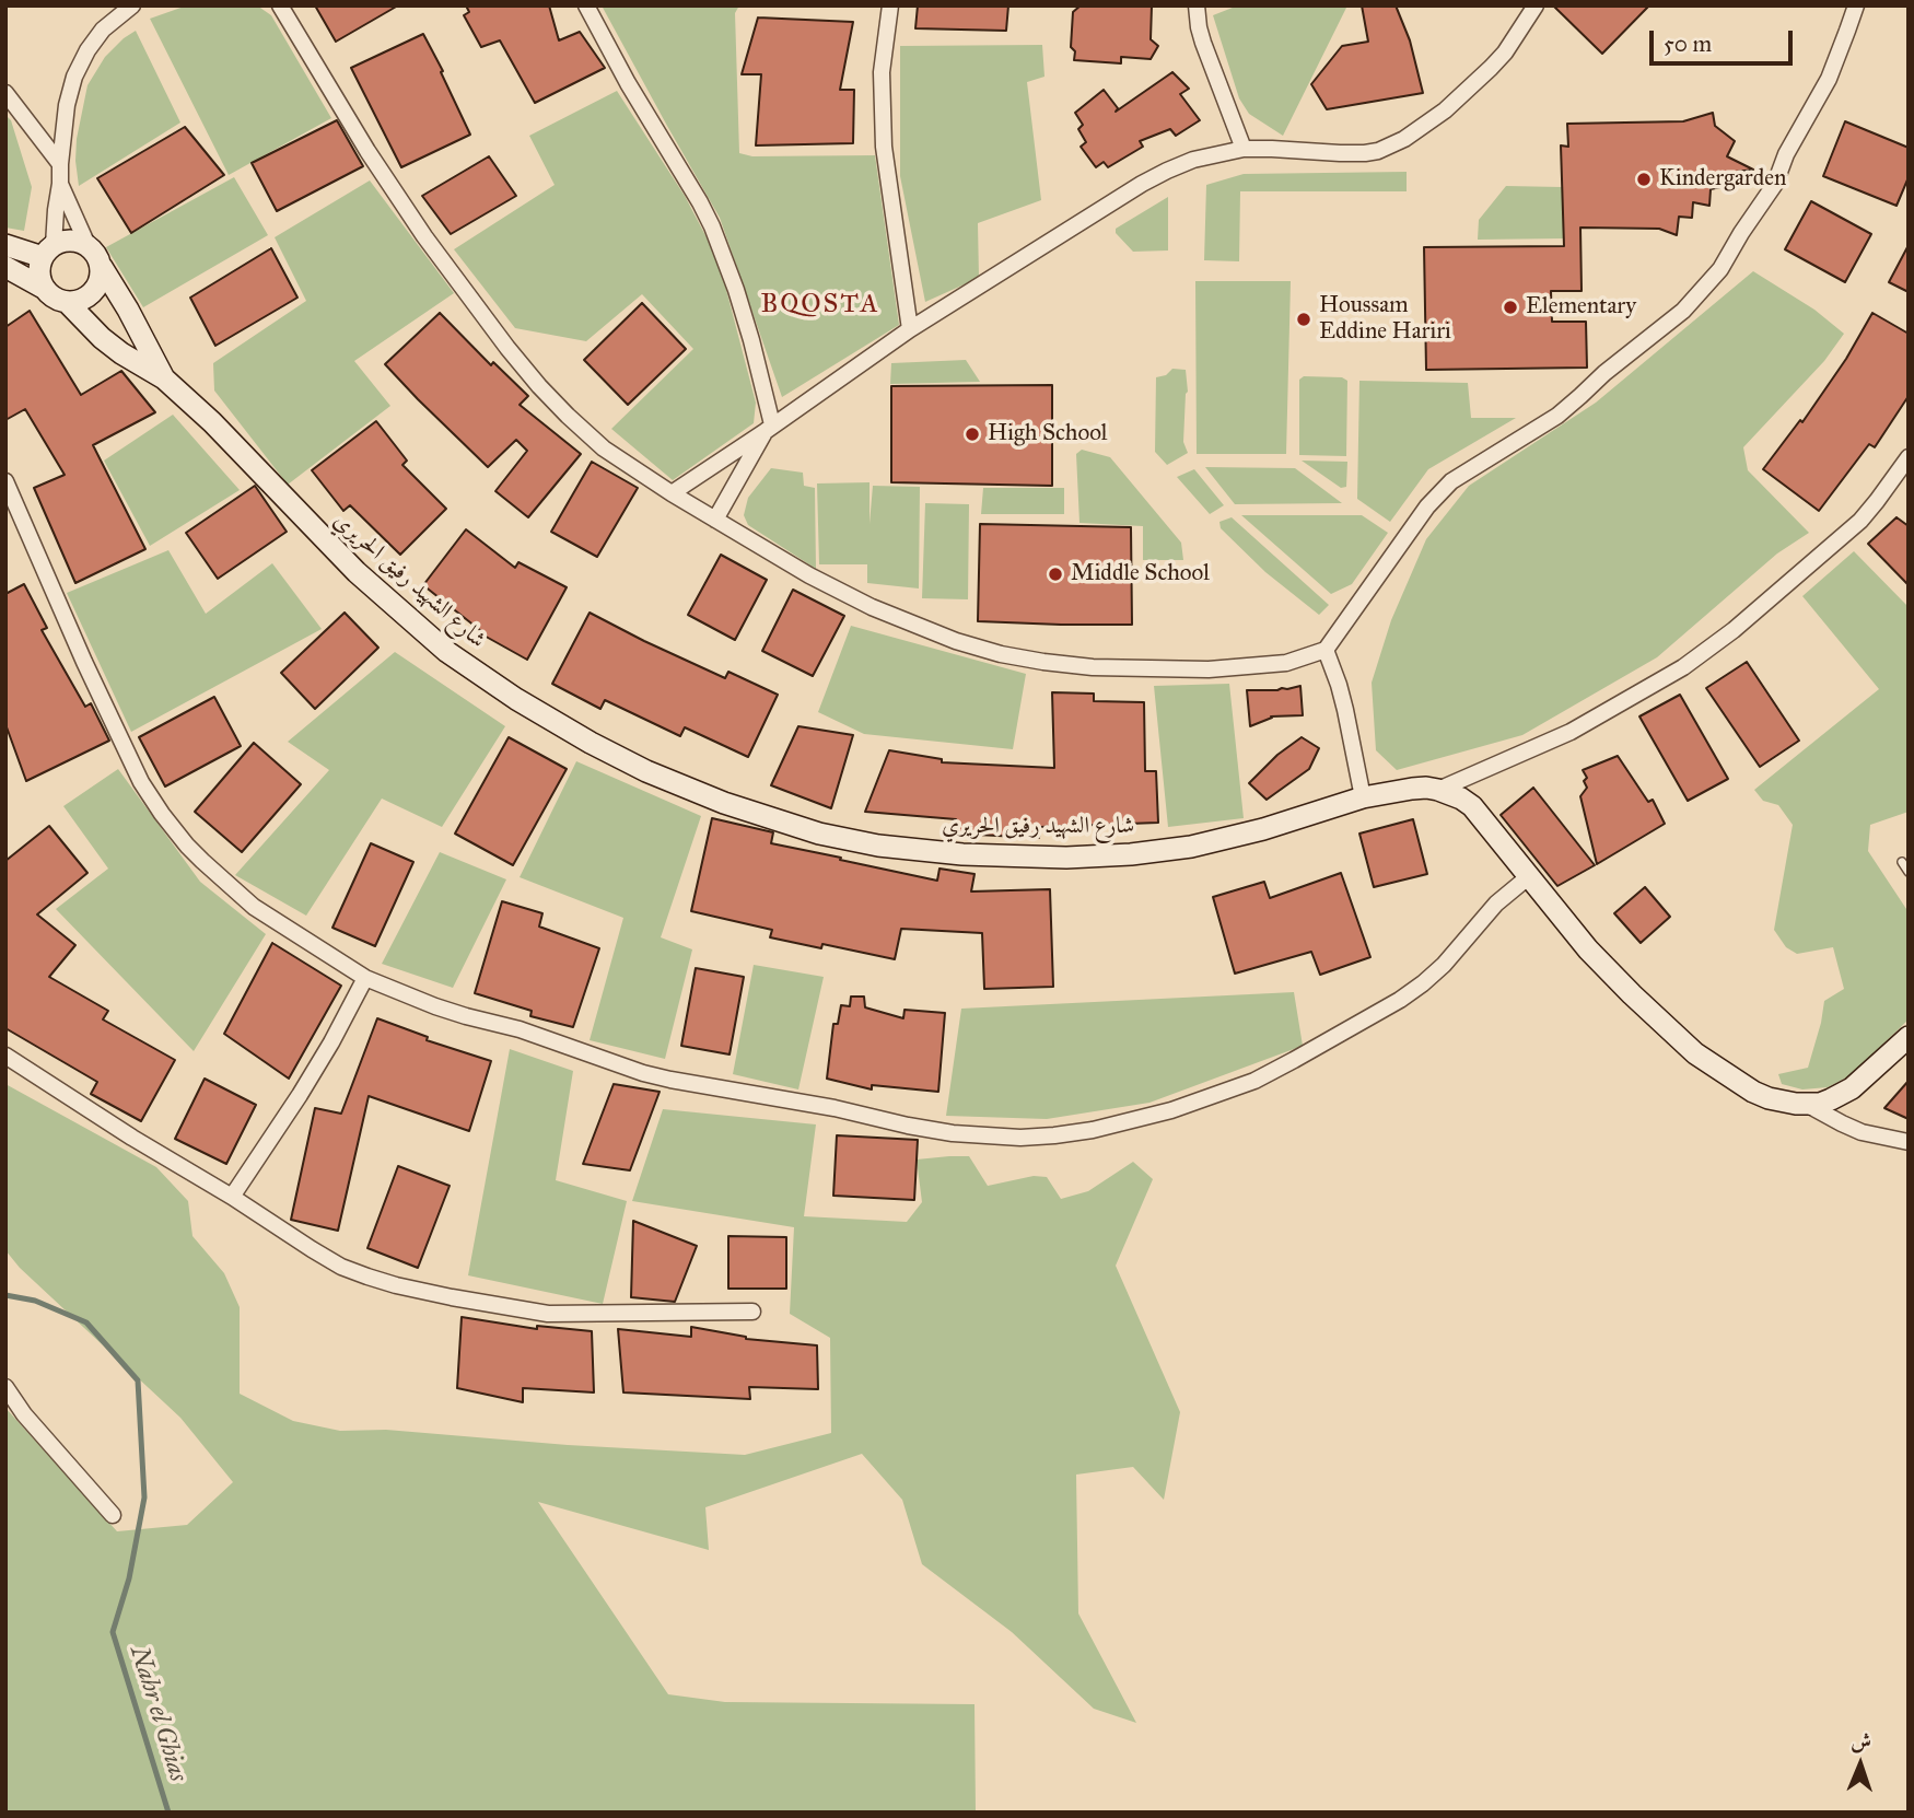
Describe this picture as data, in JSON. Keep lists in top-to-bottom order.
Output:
{
  "streets": {
    "street": ["شارع الشهيد رفيق الحريري"]
  },
  "districts": ["BQOSTA"],
  "water": ["Nahr el Ghias"],
  "places": [
    "Kindergarden",
    "Elementary",
    "Houssam Eddine Hariri",
    "High School",
    "Middle School"
  ],
  "scale_bar": "50 m",
  "north": "top"
}
